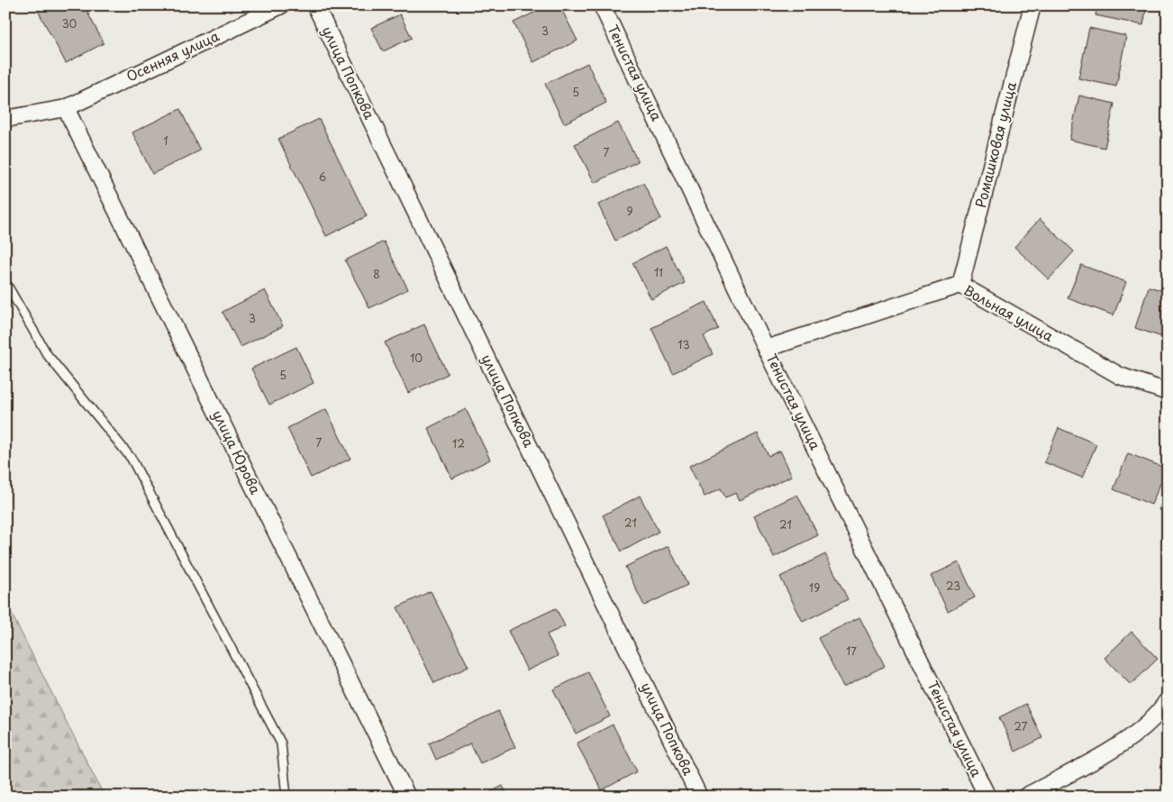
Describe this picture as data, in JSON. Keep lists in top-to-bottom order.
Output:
{
  "streets": {
    "street": [
      "Осенняя улица",
      "улица Попкова",
      "Тенистая улица",
      "Ромашковая улица",
      "Вольная улица",
      "улица Юрова"
    ]
  },
  "crossings": [
    ["Осенняя улица", "улица Юрова"],
    ["Тенистая улица", "Вольная улица"],
    ["Ромашковая улица", "Вольная улица"]
  ],
  "house_numbers": [
    "30",
    "3",
    "5",
    "1",
    "7",
    "6",
    "9",
    "11",
    "8",
    "3",
    "13",
    "10",
    "5",
    "7",
    "12",
    "21",
    "21",
    "23",
    "19",
    "17",
    "27"
  ]
}
